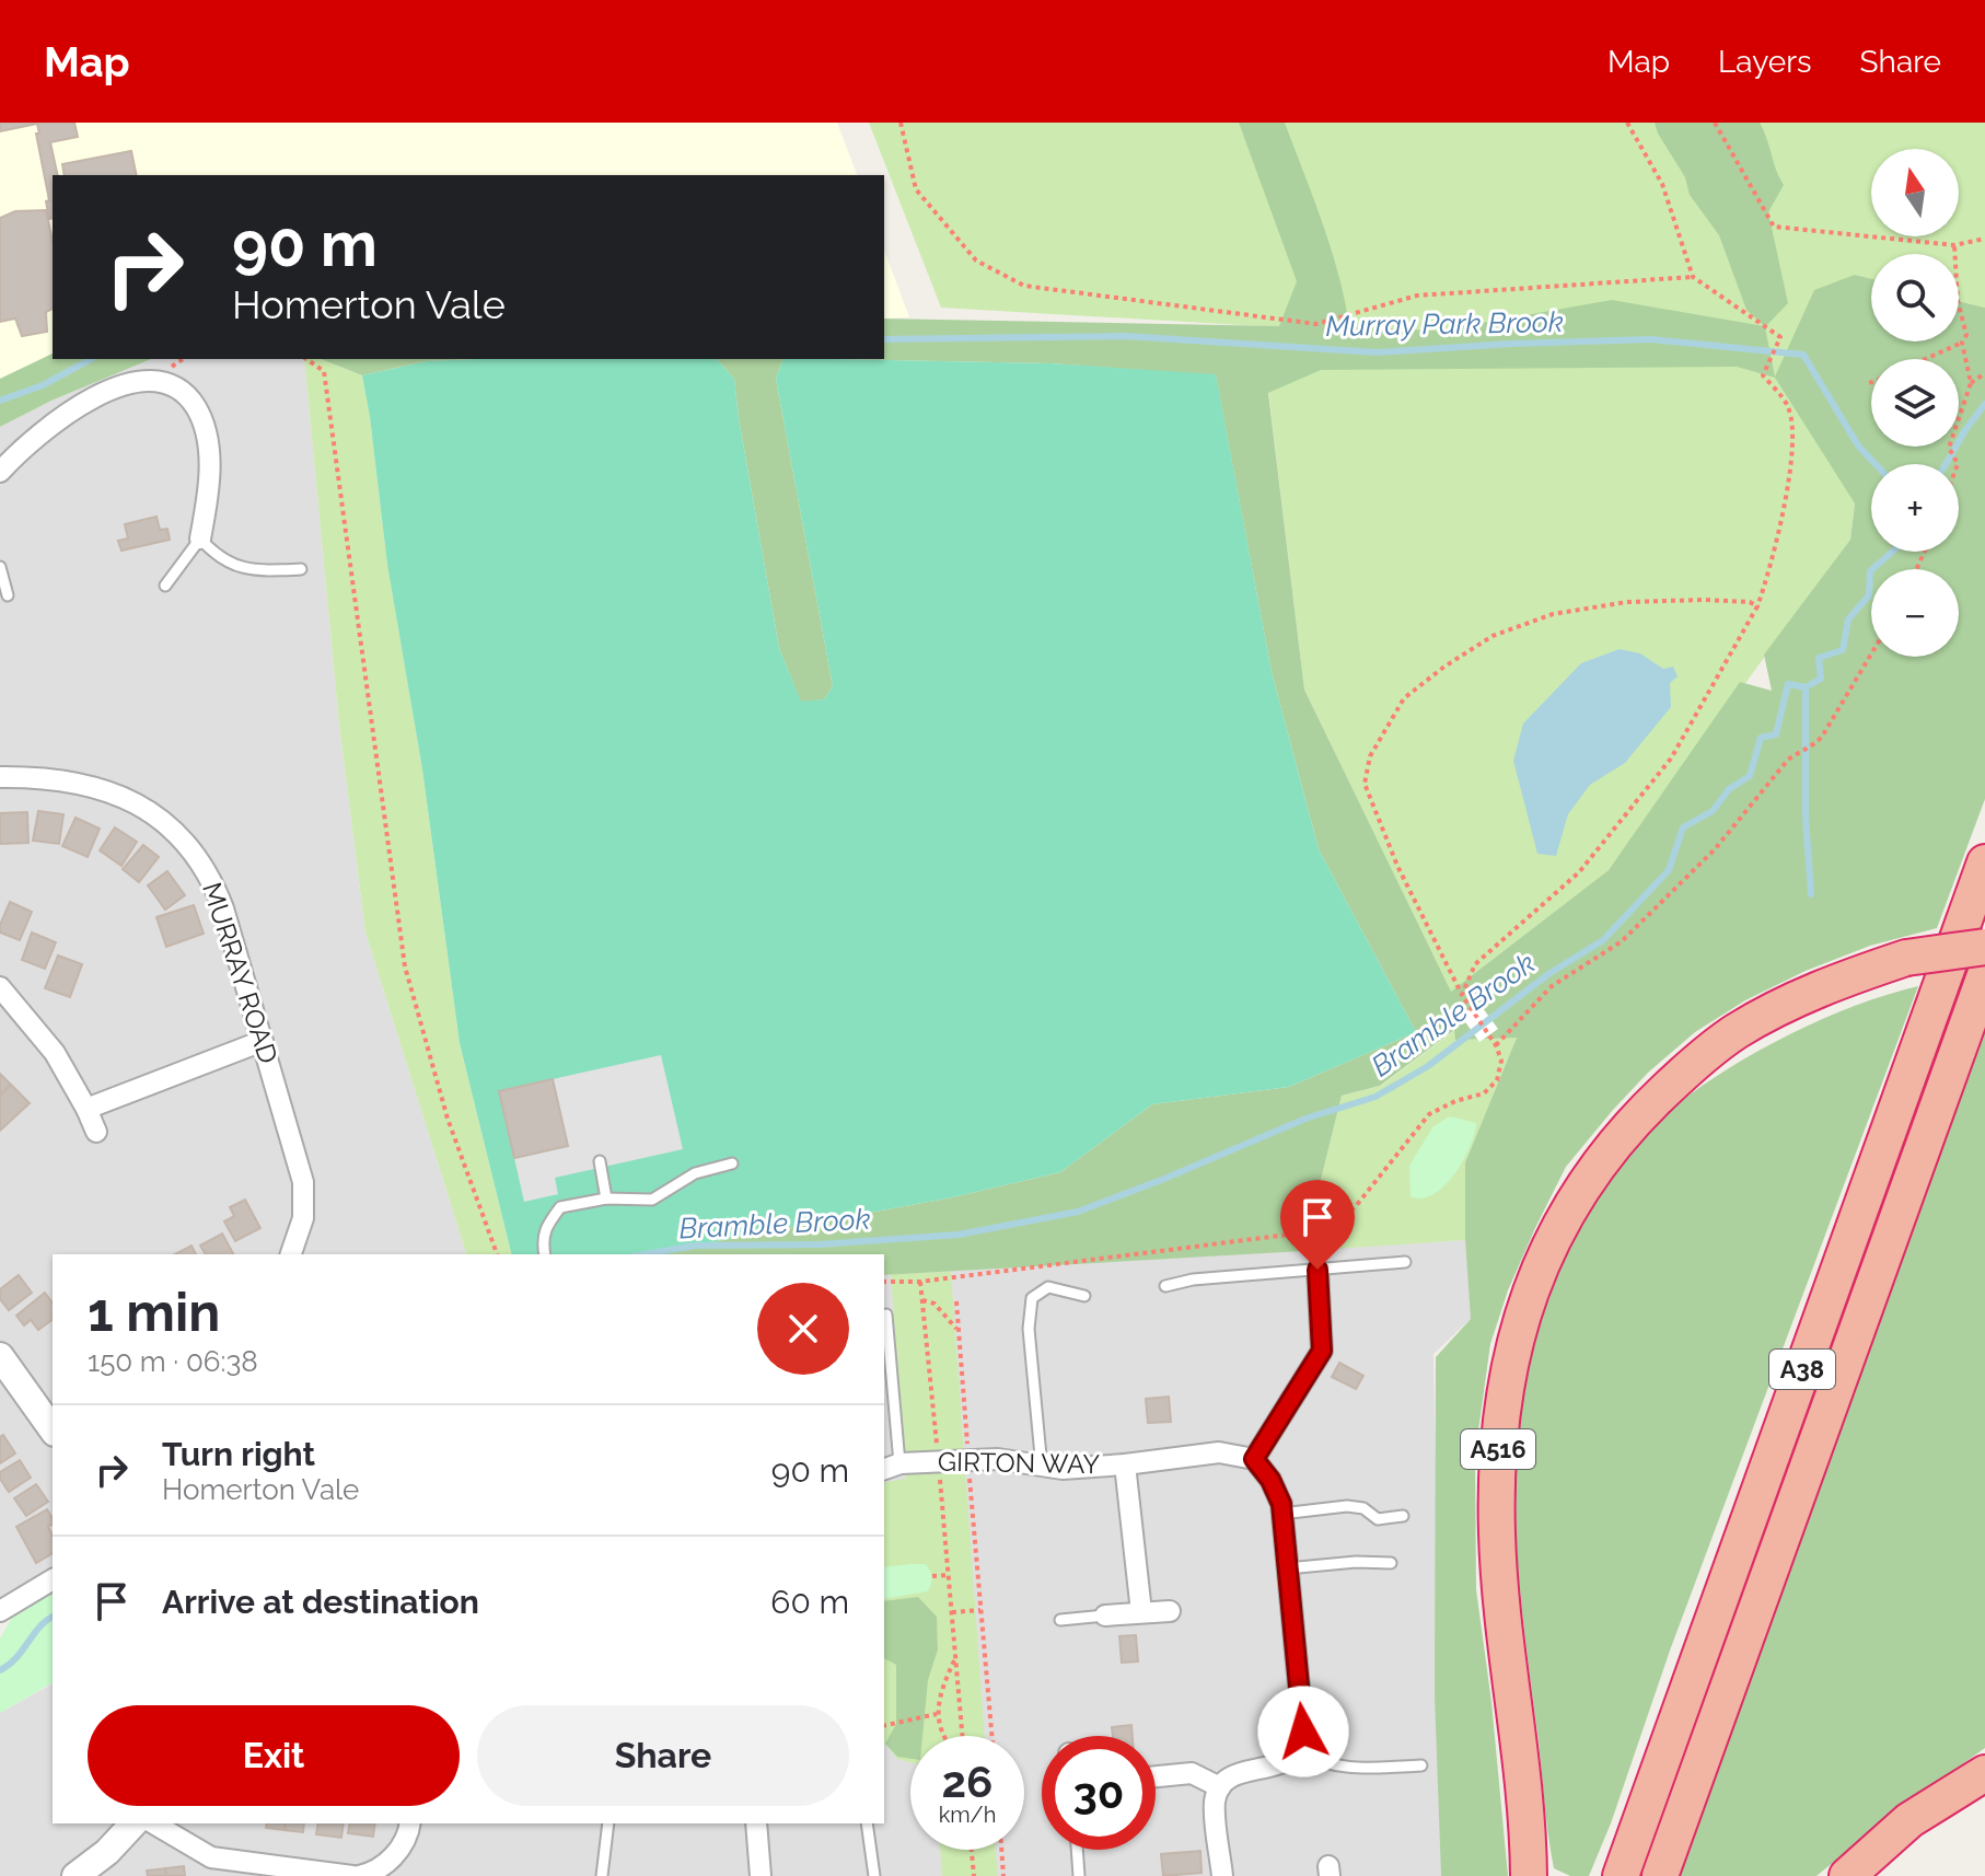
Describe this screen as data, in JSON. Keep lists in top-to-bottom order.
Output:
{
  "streets": {
    "highway": ["A38", "A516"],
    "street": ["MURRAY ROAD", "GIRTON WAY"]
  },
  "water": ["Murray Park Brook", "Bramble Brook"],
  "north": "top",
  "page": {
    "header": "Map",
    "nav": ["Map", "Layers", "Share"],
    "map_buttons": ["+", "−"],
    "turn": ["90 m", "Homerton Vale"],
    "heading": ["1 min", "150 m · 06:38"],
    "list": [
      {
        "name": "Turn right",
        "note": "Homerton Vale",
        "value": "90 m"
      },
      {
        "name": "Arrive at destination",
        "value": "60 m"
      }
    ],
    "buttons": ["Exit", "Share"],
    "speed": "26 km/h",
    "limit": "30"
  }
}
